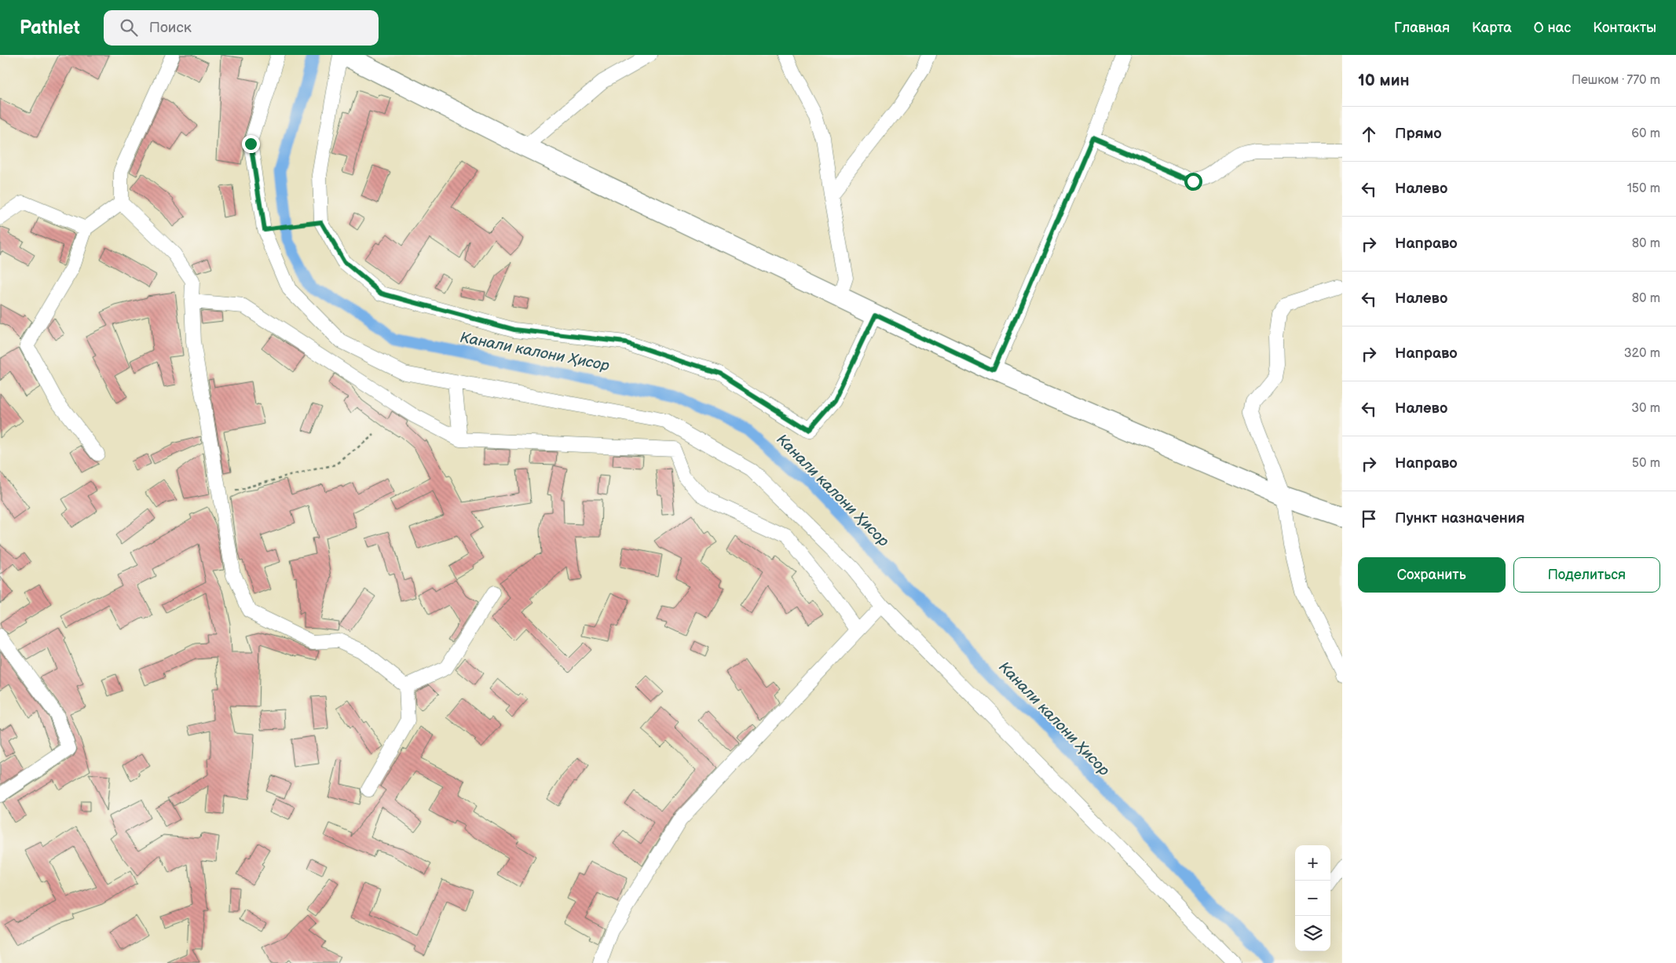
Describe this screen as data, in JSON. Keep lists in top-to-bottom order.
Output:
{
  "water": ["Канали калони Ҳисор"],
  "page": {
    "header": "Pathlet",
    "search": "Поиск",
    "nav": [
      "Главная",
      "Карта",
      "О нас",
      "Контакты"
    ],
    "heading": ["10 мин", "Пешком · 770 m"],
    "list": [
      ["Прямо", "60 m"],
      ["Налево", "150 m"],
      ["Направо", "80 m"],
      ["Налево", "80 m"],
      ["Направо", "320 m"],
      ["Налево", "30 m"],
      ["Направо", "50 m"],
      "Пункт назначения"
    ],
    "buttons": ["Сохранить", "Поделиться"],
    "map_buttons": ["+", "−"]
  }
}
